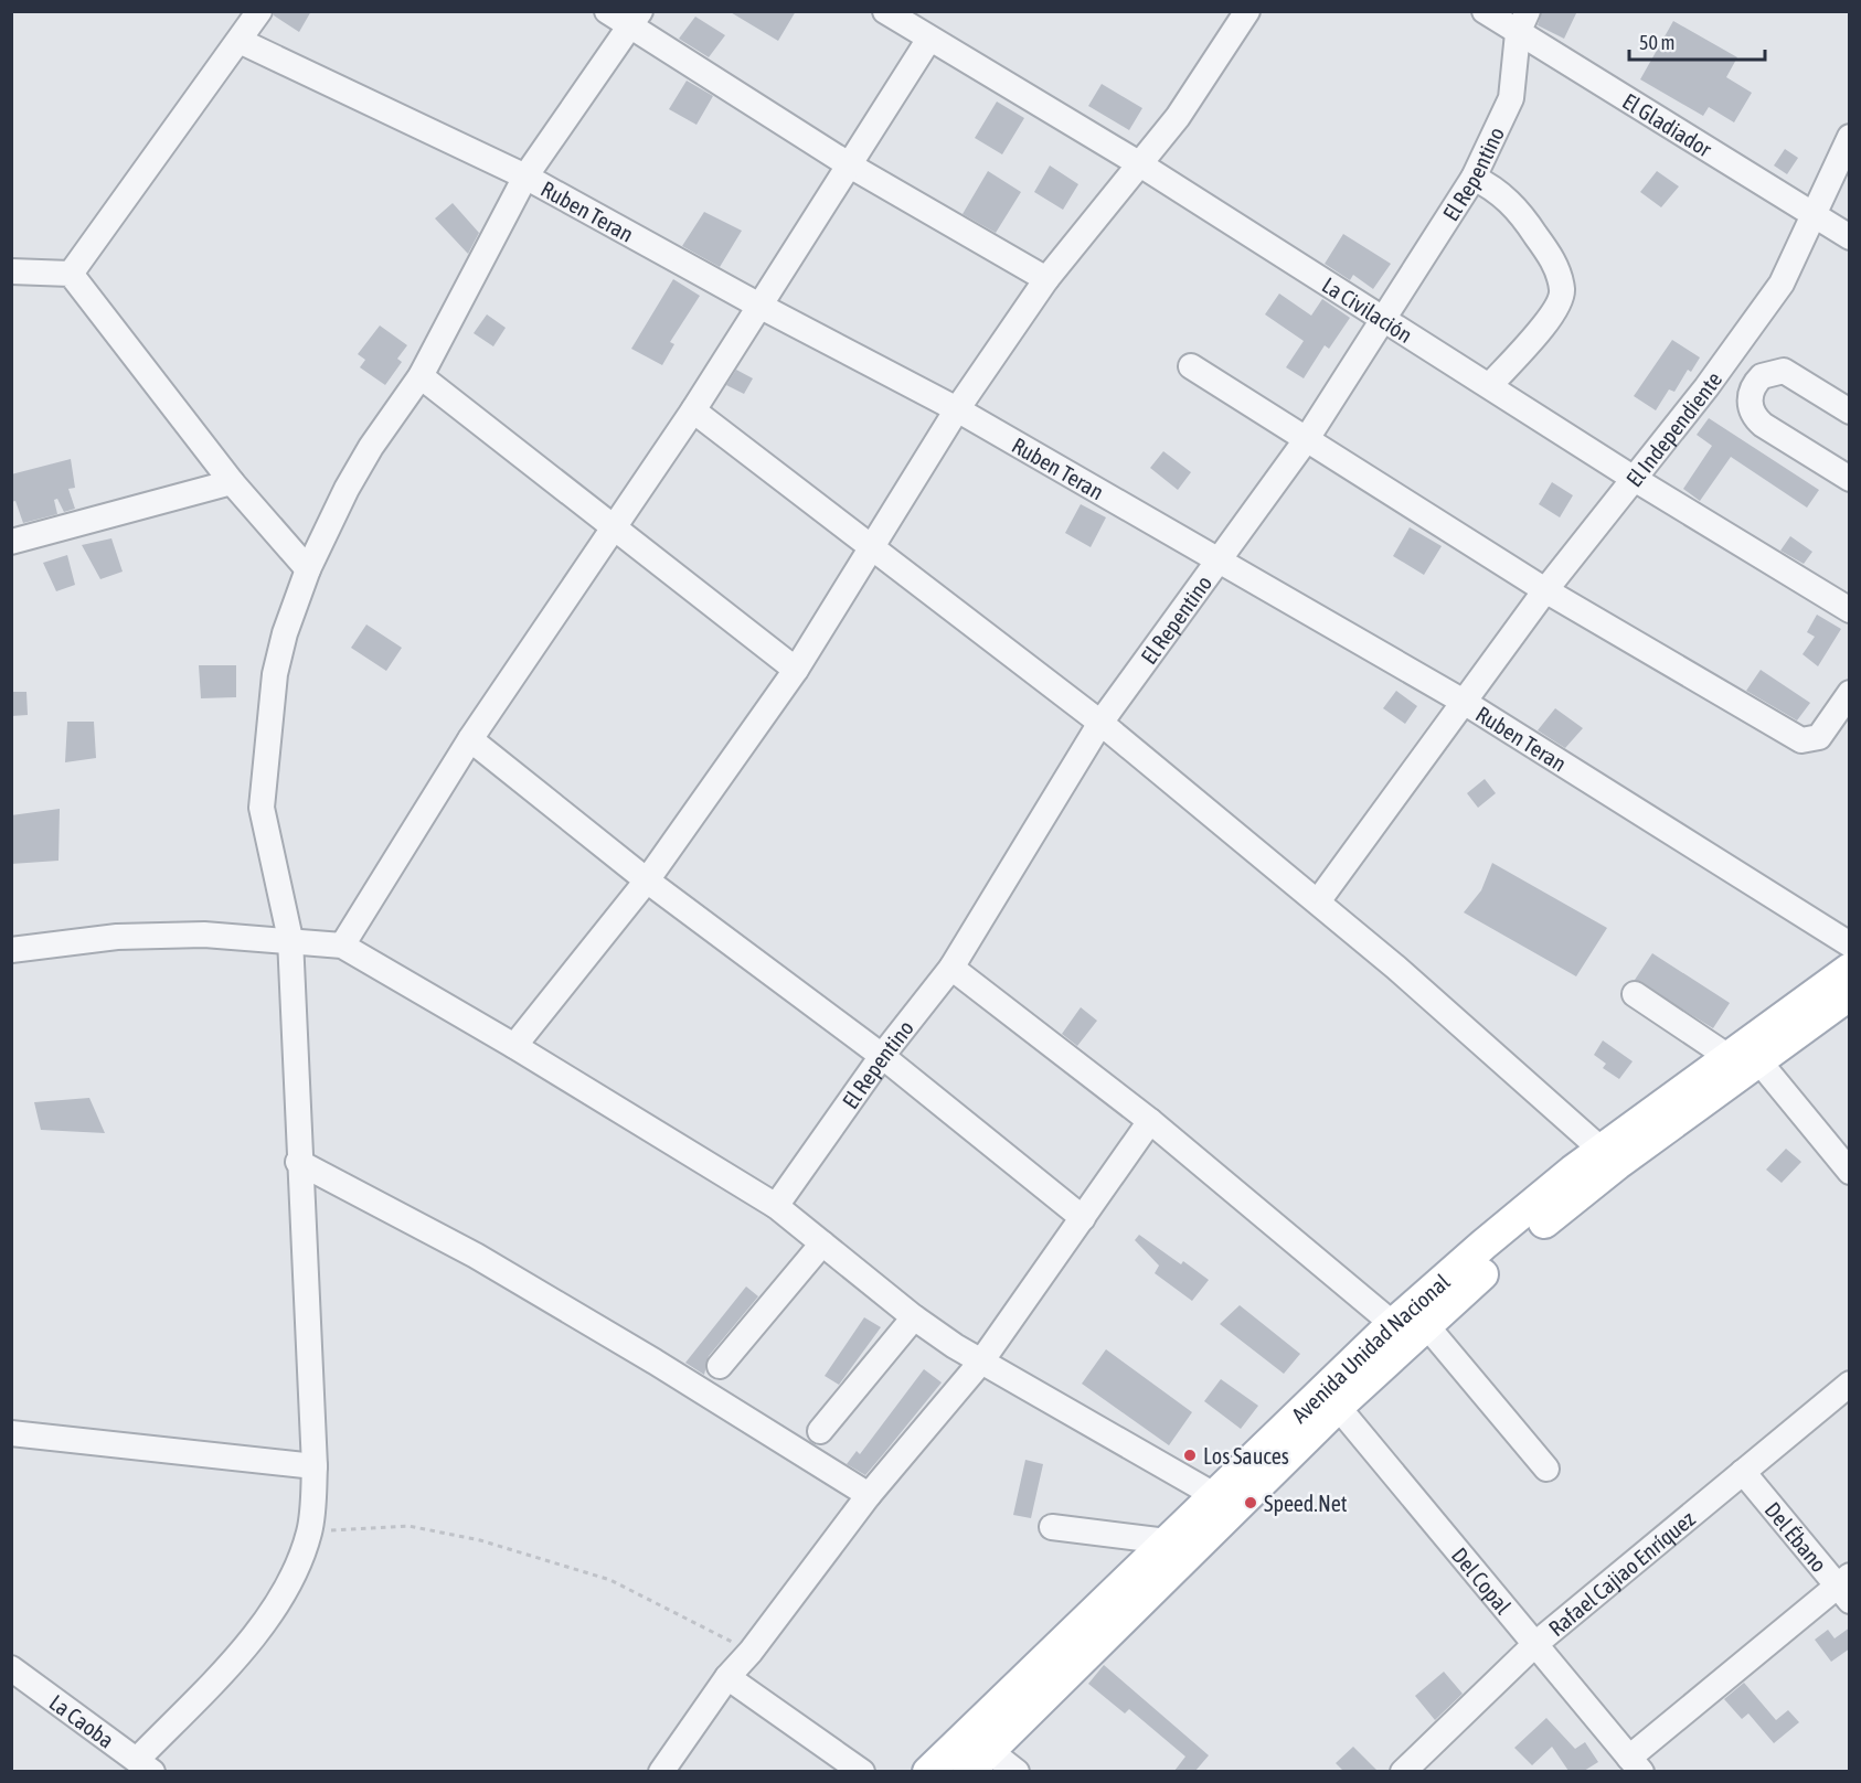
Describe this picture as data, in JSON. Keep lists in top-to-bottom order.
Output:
{
  "streets": {
    "main road": ["Avenida Unidad Nacional"],
    "street": [
      "El Gladiador",
      "El Repentino",
      "Ruben Teran",
      "La Civilación",
      "El Independiente",
      "Del Ébano",
      "Rafael Cajiao Enríquez",
      "Del Copal",
      "La Caoba"
    ]
  },
  "crossings": [
    ["El Gladiador", "El Repentino"],
    ["El Gladiador", "El Independiente"],
    ["El Repentino", "Ruben Teran"],
    ["El Repentino", "La Civilación"],
    ["Ruben Teran", "El Independiente"],
    ["La Civilación", "El Independiente"],
    ["Avenida Unidad Nacional", "Del Copal"],
    ["Del Ébano", "Rafael Cajiao Enríquez"],
    ["Rafael Cajiao Enríquez", "Del Copal"]
  ],
  "places": ["Los Sauces", "Speed.Net"],
  "scale_bar": "50 m"
}
